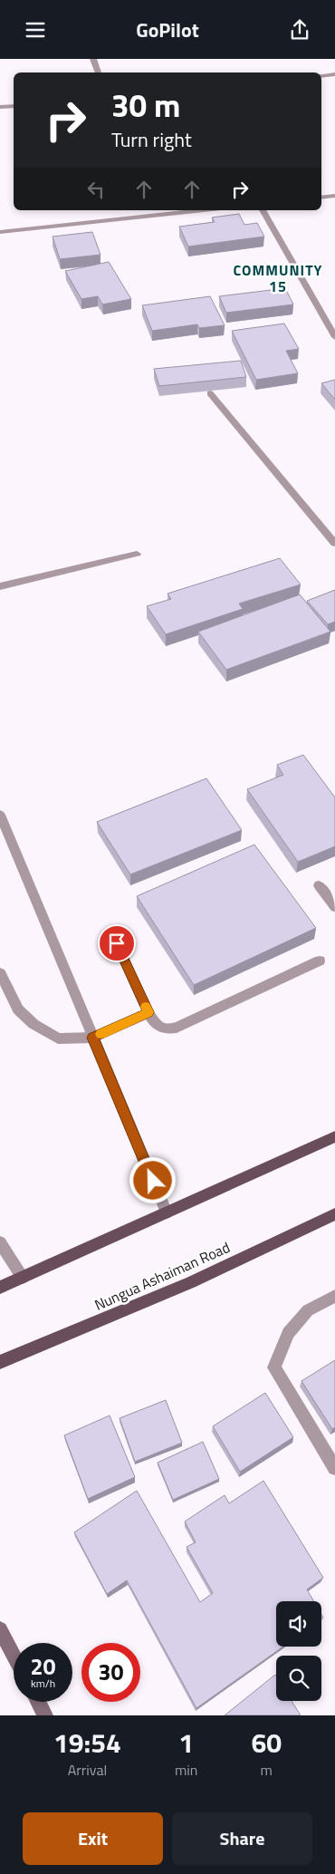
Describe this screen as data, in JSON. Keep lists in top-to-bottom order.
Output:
{
  "streets": {
    "main road": ["Nungua Ashaiman Road"]
  },
  "districts": ["COMMUNITY 15"],
  "page": {
    "header": "GoPilot",
    "turn": ["30 m", "Turn right"],
    "speed": "20 km/h",
    "limit": "30",
    "eta": [
      "19:54",
      "Arrival",
      "1",
      "min",
      "60",
      "m"
    ],
    "buttons": ["Exit", "Share"]
  }
}
